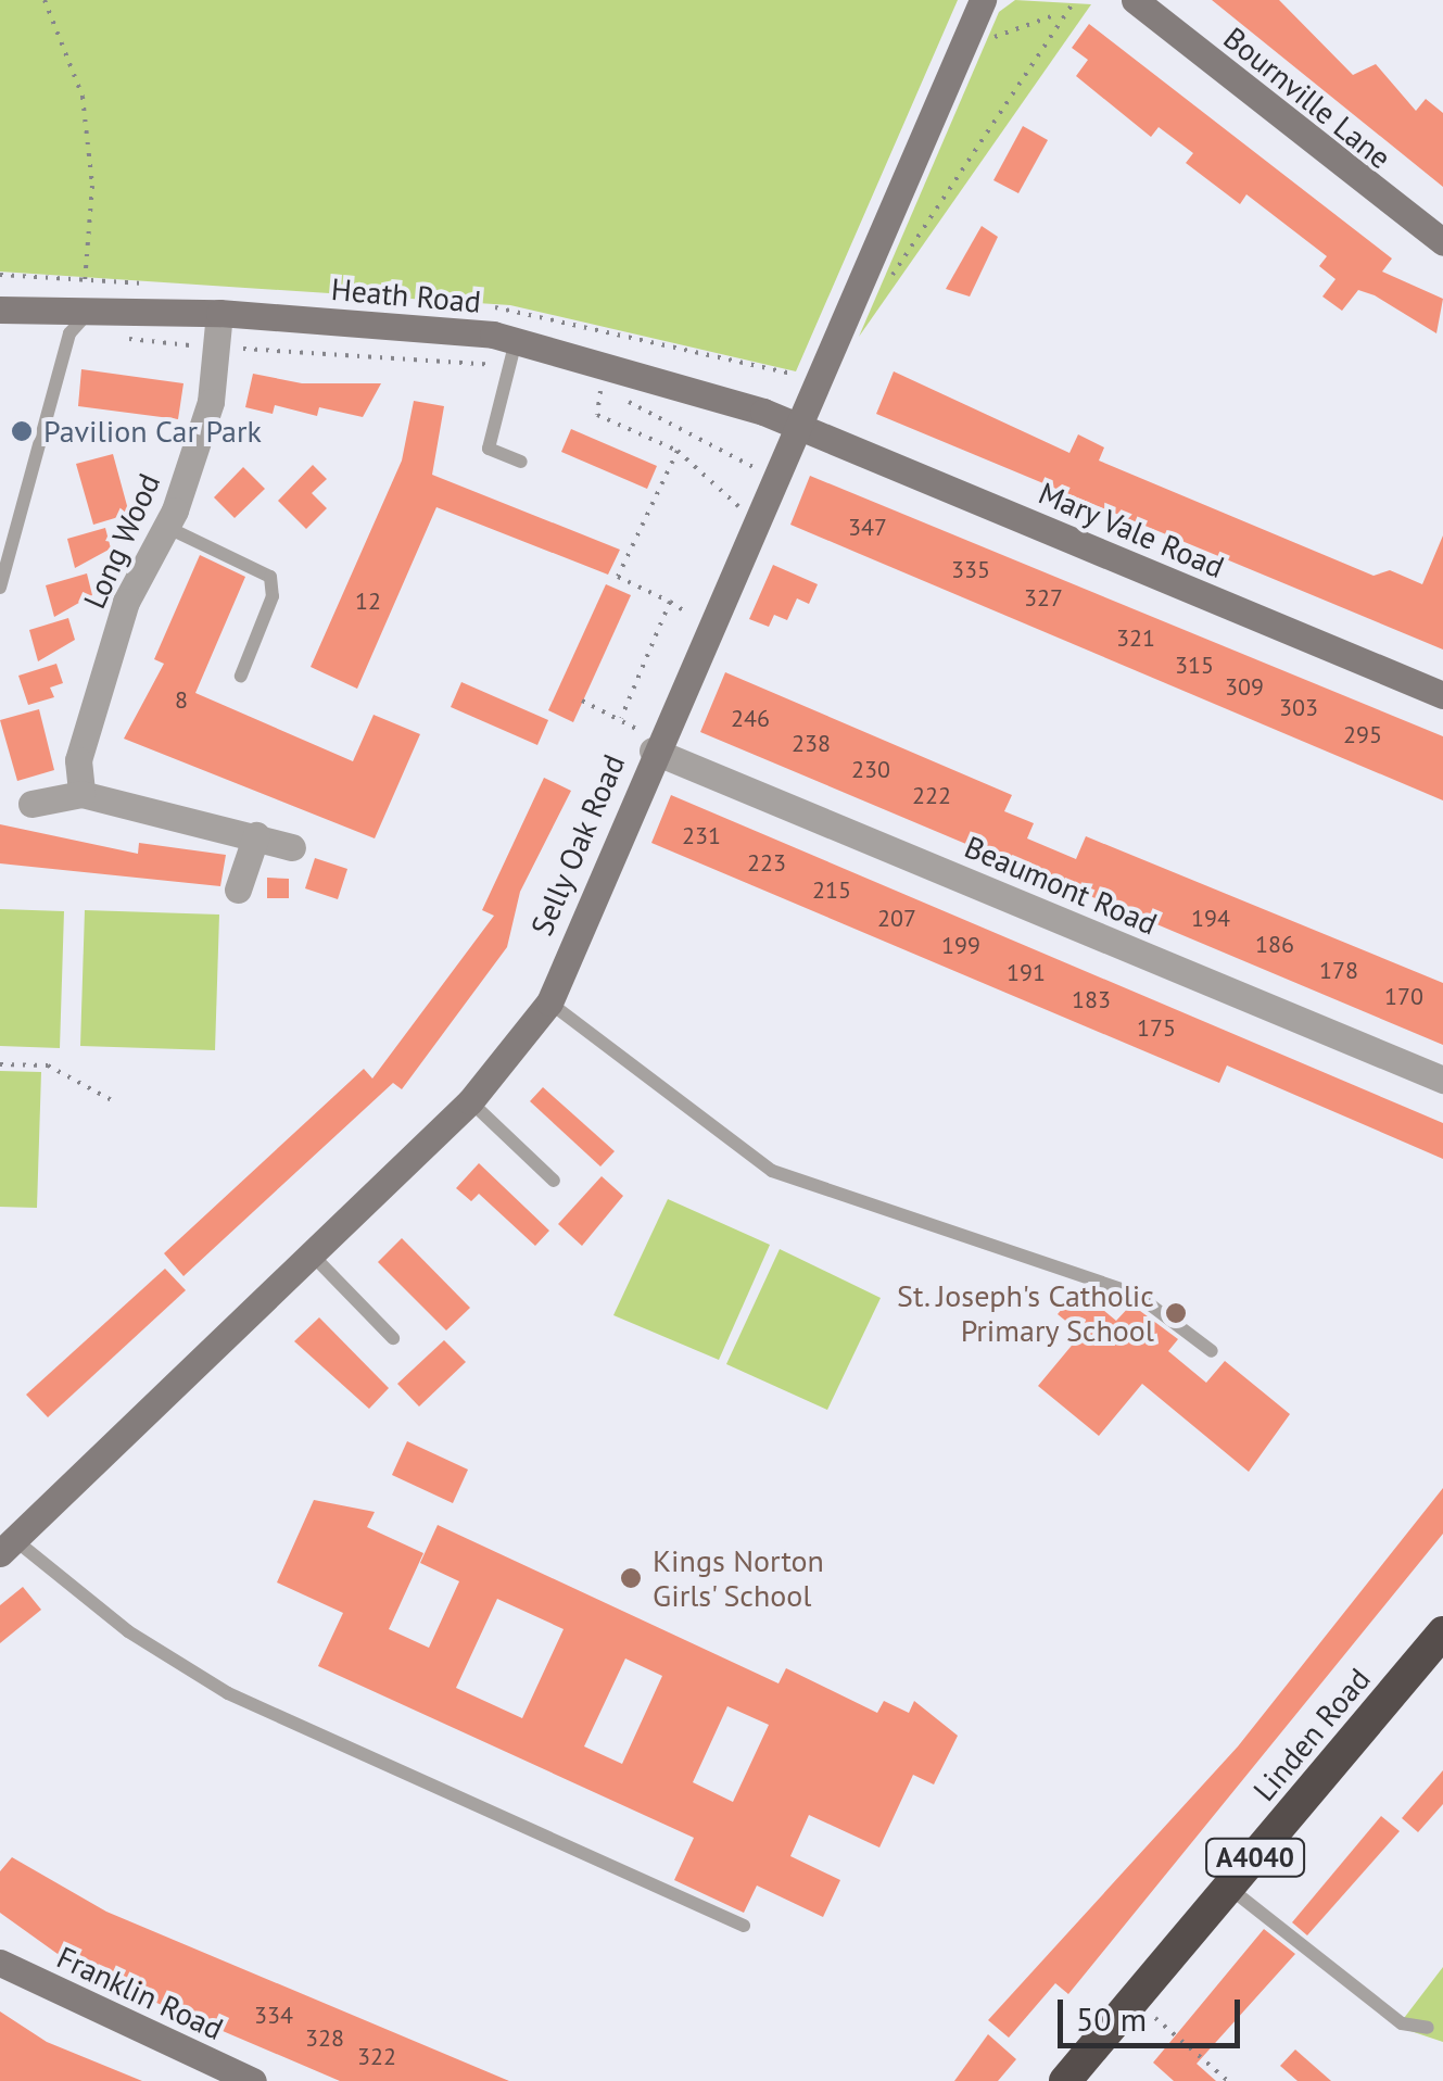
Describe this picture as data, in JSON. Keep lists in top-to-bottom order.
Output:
{
  "streets": {
    "highway": ["Linden Road", "A4040"],
    "street": [
      "Bournville Lane",
      "Heath Road",
      "Mary Vale Road",
      "Long Wood",
      "Selly Oak Road",
      "Beaumont Road",
      "Franklin Road"
    ]
  },
  "crossings": [
    ["Heath Road", "Mary Vale Road"],
    ["Heath Road", "Long Wood"],
    ["Heath Road", "Selly Oak Road"],
    ["Mary Vale Road", "Selly Oak Road"],
    ["Selly Oak Road", "Beaumont Road"]
  ],
  "places": ["Pavilion Car Park", "St. Joseph's Catholic Primary School", "Kings Norton Girls' School"],
  "house_numbers": [
    "347",
    "335",
    "327",
    "12",
    "321",
    "315",
    "309",
    "8",
    "303",
    "246",
    "295",
    "238",
    "230",
    "222",
    "231",
    "223",
    "215",
    "207",
    "194",
    "186",
    "199",
    "178",
    "191",
    "170",
    "183",
    "175",
    "334",
    "328",
    "322"
  ],
  "scale_bar": "50 m"
}
